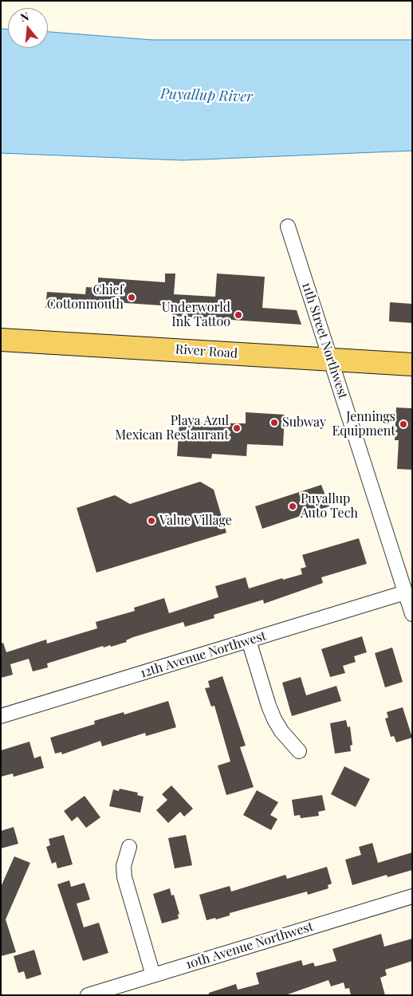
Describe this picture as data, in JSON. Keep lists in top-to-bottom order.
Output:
{
  "streets": {
    "main road": ["River Road"],
    "street": ["11th Street Northwest", "12th Avenue Northwest", "10th Avenue Northwest"]
  },
  "crossings": [
    ["11th Street Northwest", "River Road"],
    ["11th Street Northwest", "12th Avenue Northwest"]
  ],
  "water": ["Puyallup River"],
  "places": [
    "Chief Cottonmouth",
    "Underworld Ink Tattoo",
    "Subway",
    "Jennings Equipment",
    "Playa Azul Mexican Restaurant",
    "Puyallup Auto Tech",
    "Value Village"
  ],
  "north": "top"
}
